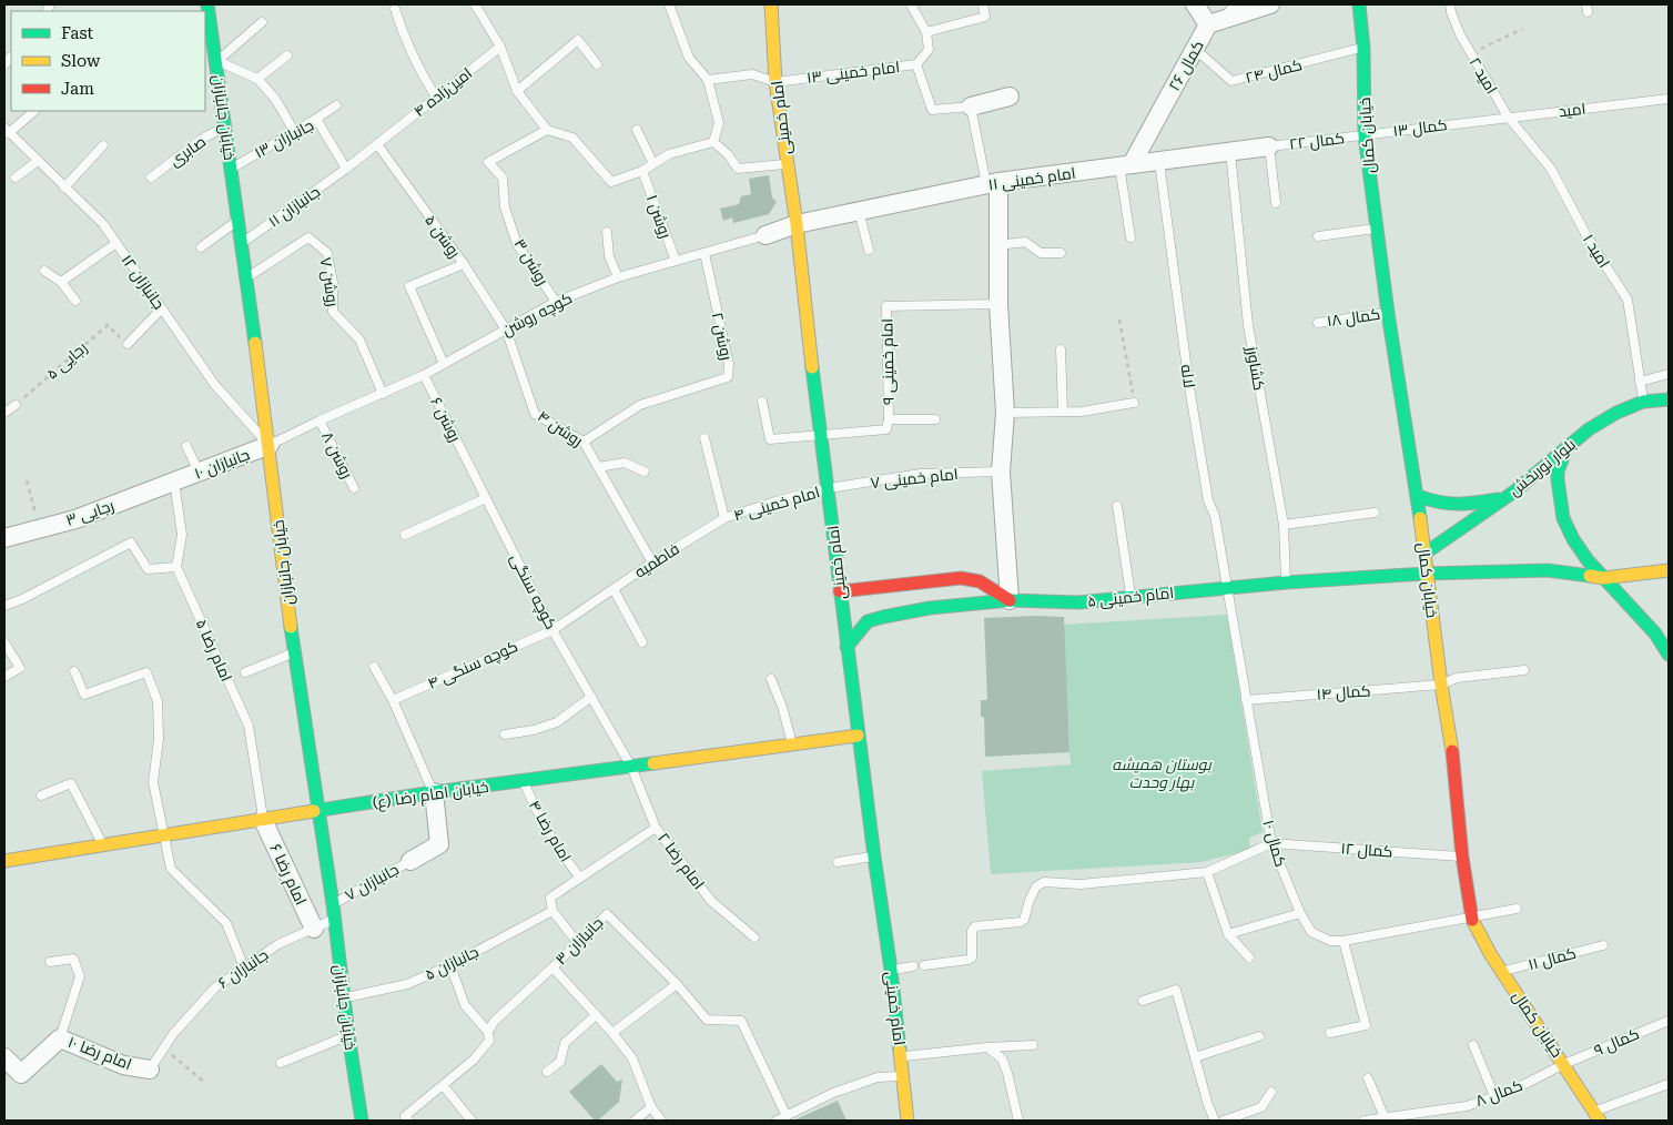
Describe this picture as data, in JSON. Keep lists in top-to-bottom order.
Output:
{
  "streets": {
    "street": [
      "کمال ۲۶",
      "خیابان جانبازان",
      "امام خمینی",
      "خیابان کمال",
      "امام خمینی ۱۱",
      "جانبازان ۱۰",
      "بلوار نوربخش",
      "رجایی ۳",
      "امام خمینی ۵",
      "خیابان امام رضا (ع)",
      "امام رضا ۶",
      "امام رضا ۱۰"
    ],
    "lane": [
      "کمال ۲۴",
      "امام خمینی ۱۳",
      "امید ۲",
      "امین‌زاده ۴",
      "امید",
      "کمال ۱۳",
      "جانبازان ۱۳",
      "کمال ۲۲",
      "صابری",
      "جانبازان ۱۱",
      "روشن ۱",
      "روشن ۵",
      "امید ۱",
      "روشن ۳",
      "جانبازان ۱۲",
      "روشن ۷",
      "کوچه روشن",
      "کمال ۱۸",
      "روشن ۲",
      "امام خمینی ۹",
      "کشاورز",
      "لاله",
      "روشن ۶",
      "روشن ۴",
      "روشن ۸",
      "امام خمینی ۷",
      "امام خمینی ۴",
      "فاطمیه",
      "کوچه سنگی",
      "امام رضا ۵",
      "کوچه سنگی ۴",
      "کمال ۱۴",
      "امام رضا ۴",
      "کمال ۱۰",
      "کمال ۱۲",
      "امام رضا ۲",
      "جانبازان ۷",
      "جانبازان ۳",
      "کمال ۱۱",
      "جانبازان ۵",
      "جانبازان ۶",
      "کمال ۹",
      "کمال ۸"
    ],
    "path": ["رجایی ۵"]
  },
  "crossings": [
    ["کمال ۲۶", "کمال ۲۴"],
    ["کمال ۲۶", "امام خمینی ۱۱"],
    ["کمال ۲۴", "خیابان کمال"],
    ["امام خمینی ۱۳", "امام خمینی"],
    ["امید ۲", "امید"],
    ["امید ۲", "امید ۱"],
    ["امین‌زاده ۴", "جانبازان ۱۳"],
    ["امین‌زاده ۴", "جانبازان ۱۱"],
    ["امین‌زاده ۴", "روشن ۵"],
    ["امید", "کمال ۱۳"],
    ["امید", "امید ۱"],
    ["خیابان جانبازان", "جانبازان ۱۳"],
    ["خیابان جانبازان", "صابری"],
    ["خیابان جانبازان", "جانبازان ۱۱"],
    ["خیابان جانبازان", "جانبازان ۱۲"],
    ["خیابان جانبازان", "روشن ۷"],
    ["خیابان جانبازان", "کوچه روشن"],
    ["خیابان جانبازان", "جانبازان ۱۰"],
    ["خیابان جانبازان", "خیابان امام رضا (ع)"],
    ["خیابان جانبازان", "جانبازان ۷"],
    ["خیابان جانبازان", "جانبازان ۵"],
    ["خیابان جانبازان", "جانبازان ۶"],
    ["امام خمینی", "امام خمینی ۱۱"],
    ["امام خمینی", "امام خمینی ۹"],
    ["امام خمینی", "امام خمینی ۷"],
    ["امام خمینی", "امام خمینی ۴"],
    ["امام خمینی", "امام خمینی ۵"],
    ["امام خمینی", "خیابان امام رضا (ع)"],
    ["کمال ۱۳", "خیابان کمال"],
    ["کمال ۱۳", "کمال ۲۲"],
    ["خیابان کمال", "کمال ۲۲"],
    ["خیابان کمال", "کمال ۱۸"],
    ["خیابان کمال", "بلوار نوربخش"],
    ["خیابان کمال", "امام خمینی ۵"],
    ["خیابان کمال", "کمال ۱۴"],
    ["خیابان کمال", "کمال ۱۰"],
    ["خیابان کمال", "کمال ۱۲"],
    ["خیابان کمال", "کمال ۱۱"],
    ["خیابان کمال", "کمال ۹"],
    ["خیابان کمال", "کمال ۸"],
    ["جانبازان ۱۳", "جانبازان ۱۱"],
    ["کمال ۲۲", "امام خمینی ۱۱"],
    ["امام خمینی ۱۱", "کوچه روشن"],
    ["امام خمینی ۱۱", "کشاورز"],
    ["امام خمینی ۱۱", "لاله"],
    ["روشن ۱", "کوچه روشن"],
    ["روشن ۵", "کوچه روشن"],
    ["روشن ۵", "روشن ۴"],
    ["امید ۱", "بلوار نوربخش"],
    ["روشن ۳", "کوچه روشن"],
    ["جانبازان ۱۲", "کوچه روشن"],
    ["جانبازان ۱۲", "جانبازان ۱۰"],
    ["روشن ۷", "کوچه روشن"],
    ["کوچه روشن", "روشن ۲"],
    ["کوچه روشن", "روشن ۶"],
    ["کوچه روشن", "روشن ۴"],
    ["کوچه روشن", "روشن ۸"],
    ["کوچه روشن", "جانبازان ۱۰"],
    ["روشن ۲", "روشن ۴"],
    ["کشاورز", "امام خمینی ۵"],
    ["لاله", "امام خمینی ۵"],
    ["لاله", "کمال ۱۰"],
    ["روشن ۶", "کوچه سنگی"],
    ["روشن ۴", "فاطمیه"],
    ["جانبازان ۱۰", "رجایی ۳"],
    ["امام خمینی ۷", "امام خمینی ۴"],
    ["امام خمینی ۴", "فاطمیه"],
    ["فاطمیه", "کوچه سنگی ۴"],
    ["کوچه سنگی", "کوچه سنگی ۴"],
    ["کوچه سنگی", "امام رضا ۲"],
    ["امام خمینی ۵", "کمال ۱۰"],
    ["امام رضا ۵", "خیابان امام رضا (ع)"],
    ["امام رضا ۵", "امام رضا ۶"],
    ["کمال ۱۴", "کمال ۱۰"],
    ["خیابان امام رضا (ع)", "امام رضا ۴"],
    ["خیابان امام رضا (ع)", "امام رضا ۲"],
    ["خیابان امام رضا (ع)", "امام رضا ۶"],
    ["کمال ۱۰", "کمال ۱۲"],
    ["امام رضا ۶", "جانبازان ۶"],
    ["جانبازان ۶", "امام رضا ۱۰"],
    ["کمال ۹", "کمال ۸"]
  ],
  "parks": ["بوستان همیشه بهار وحدت"],
  "legend": ["Fast", "Slow", "Jam"]
}
